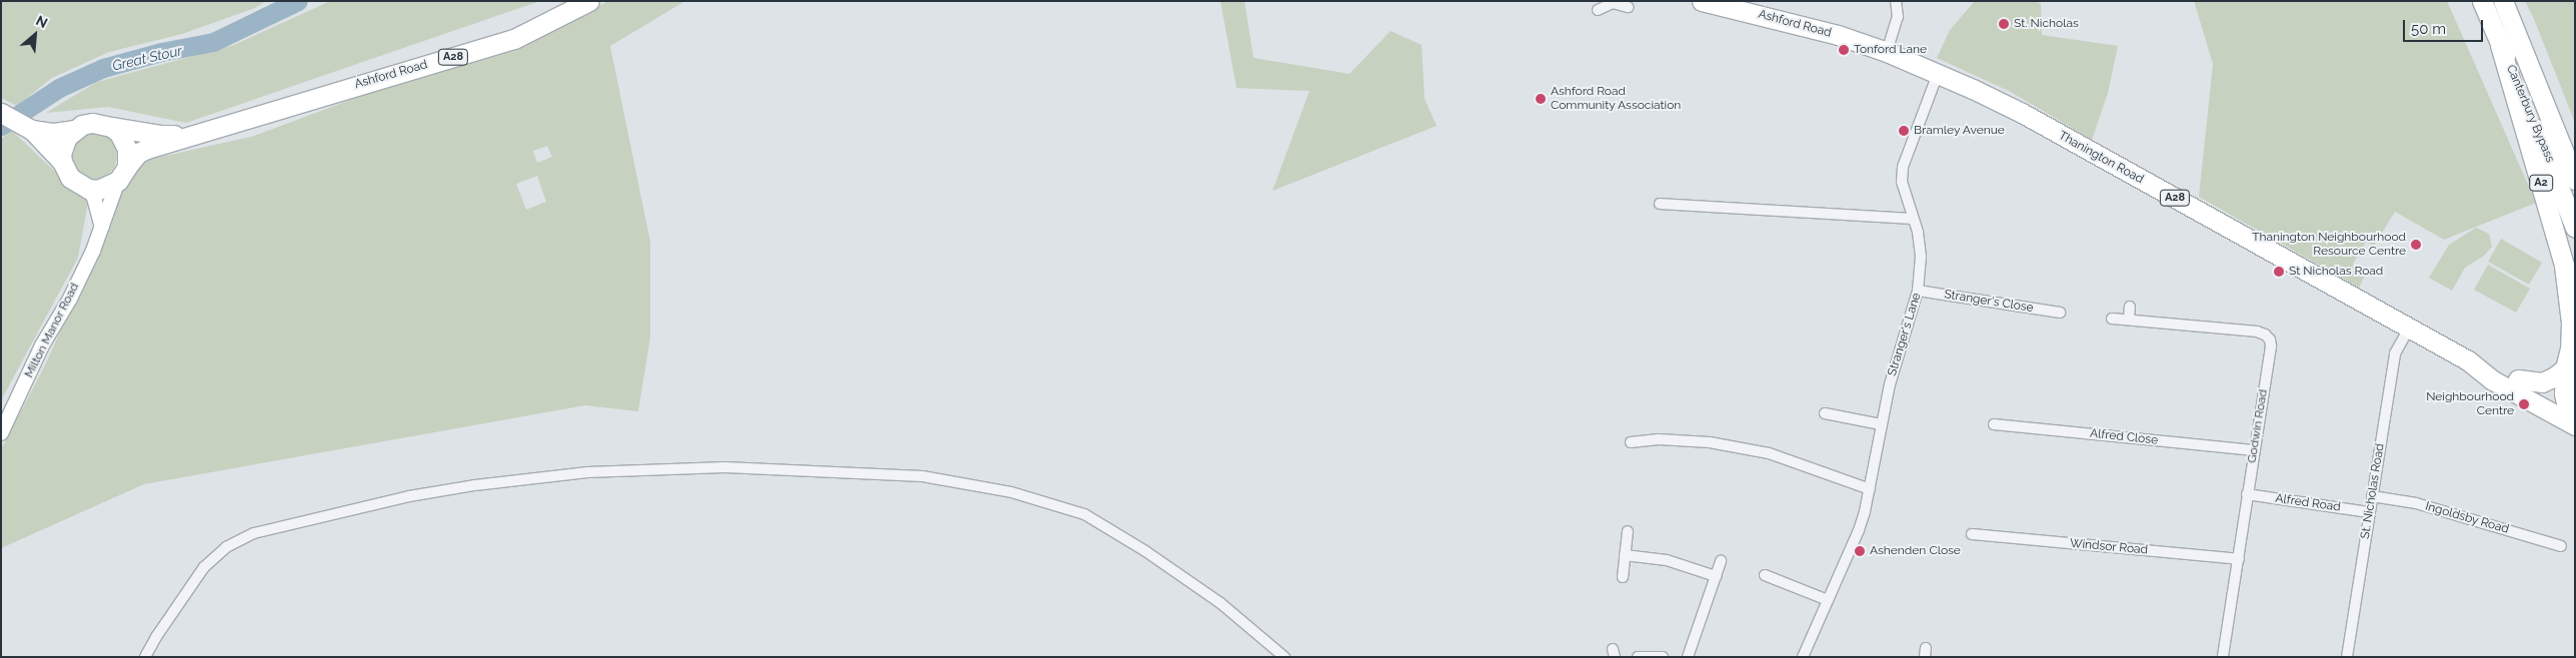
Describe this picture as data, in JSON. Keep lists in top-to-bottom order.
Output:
{
  "streets": {
    "highway": [
      "Ashford Road",
      "A28",
      "Canterbury Bypass",
      "Thanington Road",
      "A2"
    ],
    "street": [
      "Stranger's Close",
      "Milton Manor Road",
      "Stranger's Lane",
      "Godwin Road",
      "Alfred Close",
      "St. Nicholas Road",
      "Alfred Road",
      "Ingoldsby Road",
      "Windsor Road"
    ]
  },
  "crossings": [
    ["Ashford Road", "Thanington Road"],
    ["Ashford Road", "Milton Manor Road"],
    ["Canterbury Bypass", "A2"],
    ["Thanington Road", "A2"],
    ["Thanington Road", "Stranger's Lane"],
    ["Thanington Road", "St. Nicholas Road"],
    ["Stranger's Close", "Stranger's Lane"],
    ["Godwin Road", "Alfred Close"],
    ["Godwin Road", "Alfred Road"],
    ["Godwin Road", "Windsor Road"],
    ["St. Nicholas Road", "Alfred Road"],
    ["St. Nicholas Road", "Ingoldsby Road"]
  ],
  "water": ["Great Stour"],
  "places": [
    "St. Nicholas",
    "Tonford Lane",
    "Ashford Road Community Association",
    "Bramley Avenue",
    "Thanington Neighbourhood Resource Centre",
    "St Nicholas Road",
    "Neighbourhood Centre",
    "Ashenden Close"
  ],
  "scale_bar": "50 m",
  "north": "top right"
}
